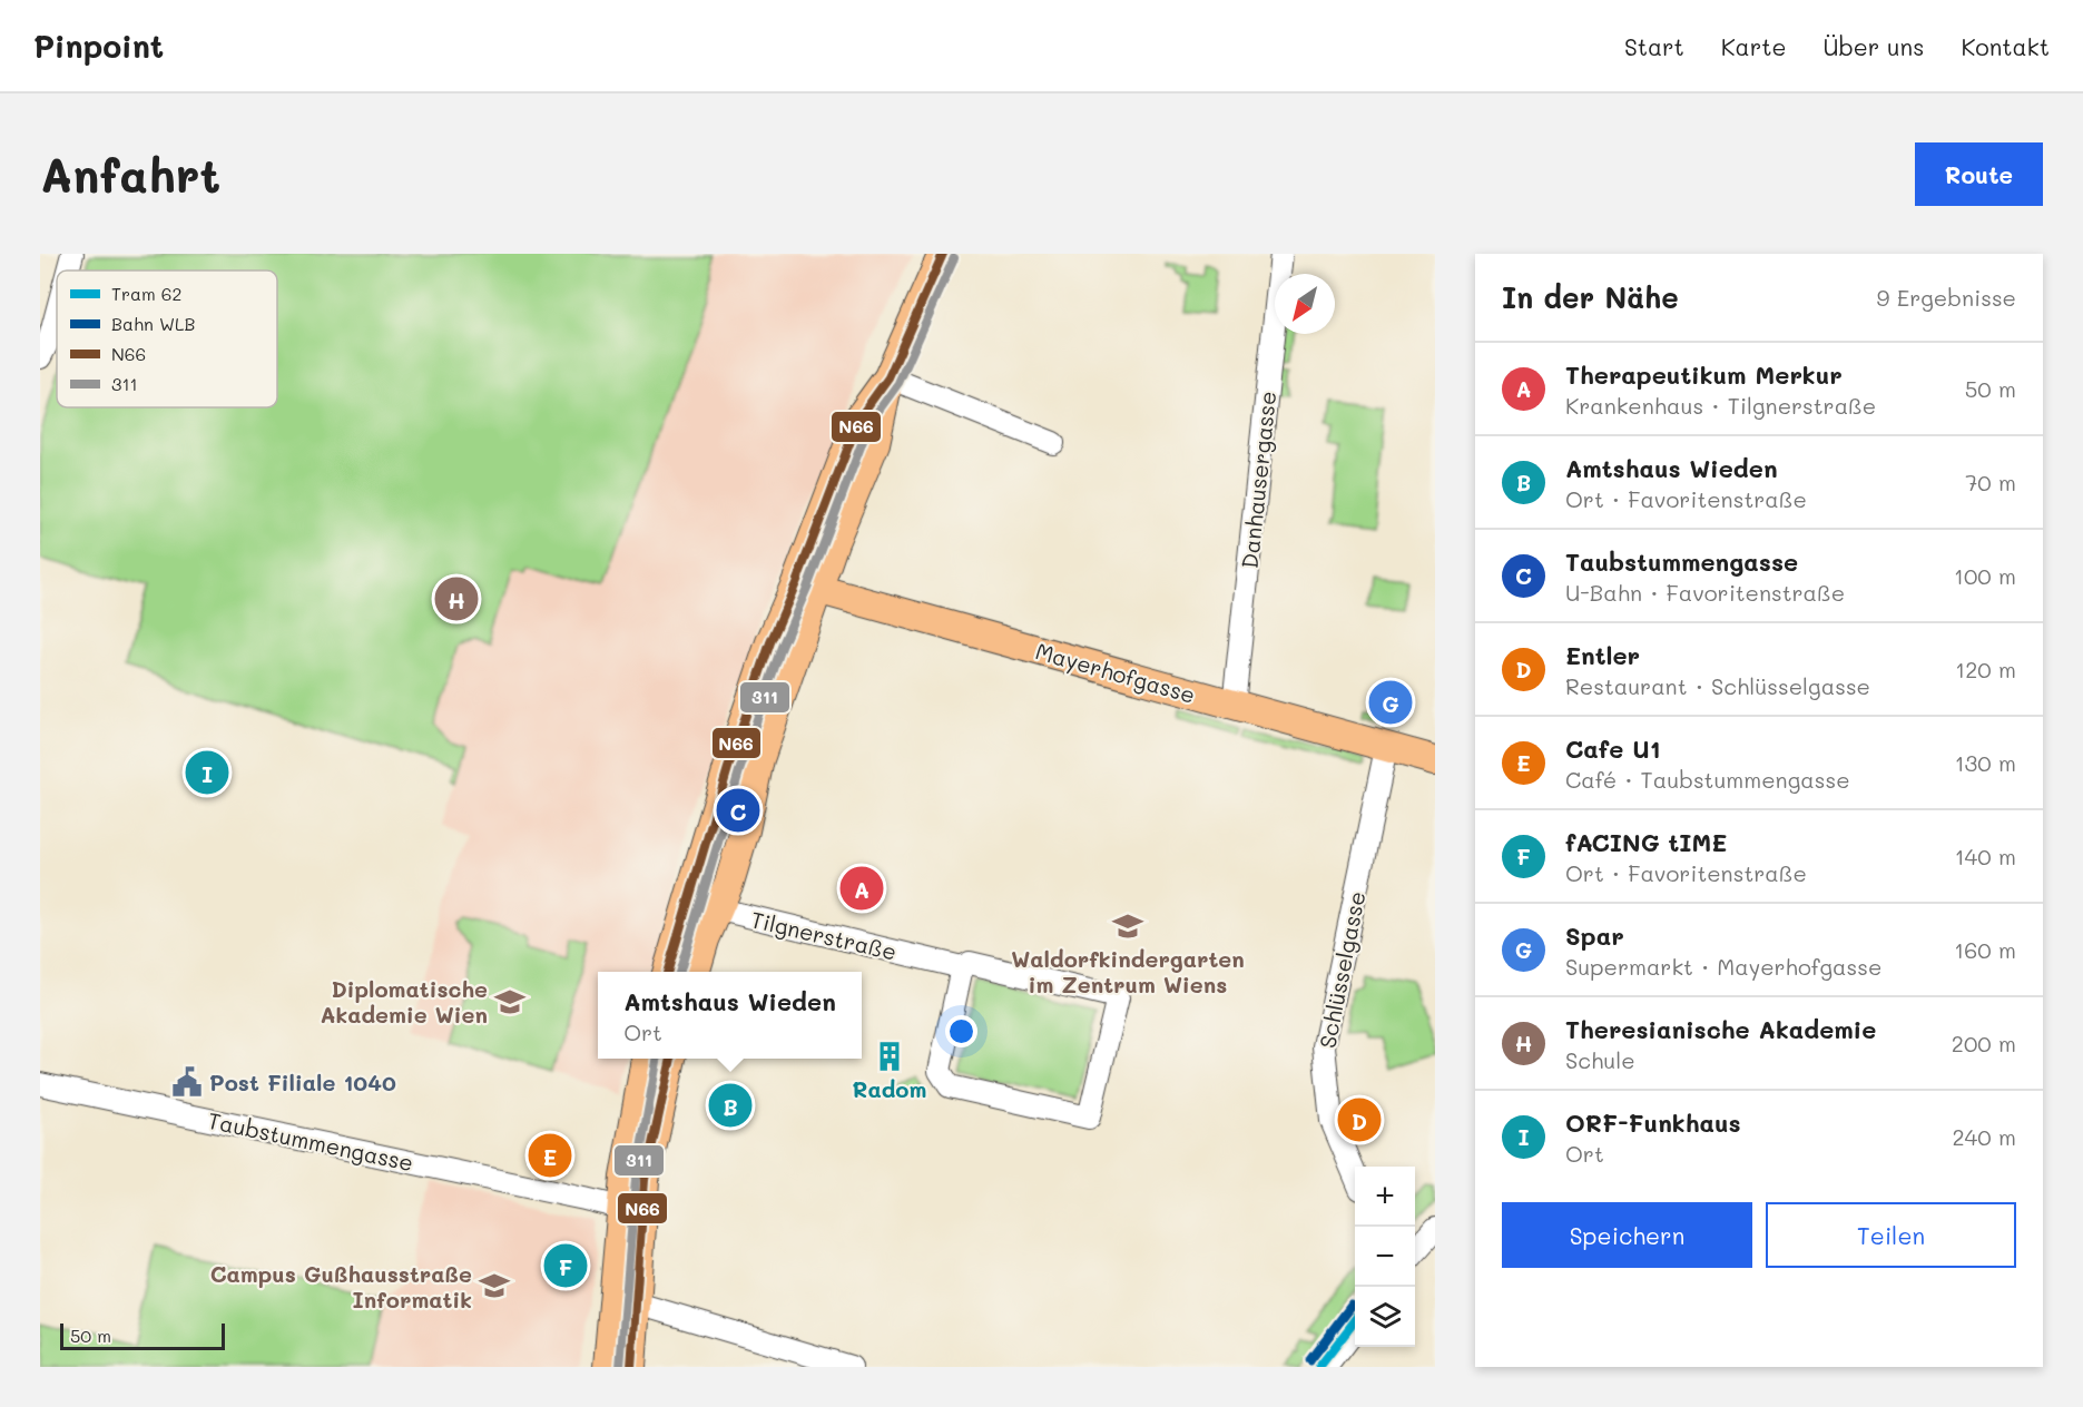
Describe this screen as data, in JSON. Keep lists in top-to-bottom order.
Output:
{
  "streets": {
    "main road": ["Mayerhofgasse"],
    "street": [
      "Danhausergasse",
      "Tilgnerstraße",
      "Schlüsselgasse",
      "Taubstummengasse"
    ]
  },
  "crossings": [
    ["Danhausergasse", "Mayerhofgasse"],
    ["Mayerhofgasse", "Schlüsselgasse"]
  ],
  "places": {
    "school or university": ["Waldorfkindergarten im Zentrum Wiens", "Diplomatische Akademie Wien", "Campus Gußhausstraße Informatik"],
    "building": ["Radom"],
    "public building": ["Post Filiale 1040"]
  },
  "lines": [
    "transit line N66",
    "transit line 311",
    "rail line WLB",
    "tram line 62"
  ],
  "legend": [
    "Tram 62",
    "Bahn WLB",
    "N66",
    "311"
  ],
  "scale_bar": "50 m",
  "north": "bottom left",
  "page": {
    "header": "Pinpoint",
    "nav": [
      "Start",
      "Karte",
      "Über uns",
      "Kontakt"
    ],
    "buttons": [
      "Route",
      ["Speichern", "Teilen"]
    ],
    "title": "Anfahrt",
    "heading": ["In der Nähe", "9 Ergebnisse"],
    "list": [
      {
        "mark": "A",
        "name": "Therapeutikum Merkur",
        "note": "Krankenhaus · Tilgnerstraße",
        "value": "50 m"
      },
      {
        "mark": "B",
        "name": "Amtshaus Wieden",
        "note": "Ort · Favoritenstraße",
        "value": "70 m"
      },
      {
        "mark": "C",
        "name": "Taubstummengasse",
        "note": "U-Bahn · Favoritenstraße",
        "value": "100 m"
      },
      {
        "mark": "D",
        "name": "Entler",
        "note": "Restaurant · Schlüsselgasse",
        "value": "120 m"
      },
      {
        "mark": "E",
        "name": "Cafe U1",
        "note": "Café · Taubstummengasse",
        "value": "130 m"
      },
      {
        "mark": "F",
        "name": "fACING tIME",
        "note": "Ort · Favoritenstraße",
        "value": "140 m"
      },
      {
        "mark": "G",
        "name": "Spar",
        "note": "Supermarkt · Mayerhofgasse",
        "value": "160 m"
      },
      {
        "mark": "H",
        "name": "Theresianische Akademie",
        "note": "Schule",
        "value": "200 m"
      },
      {
        "mark": "I",
        "name": "ORF-Funkhaus",
        "note": "Ort",
        "value": "240 m"
      }
    ],
    "pins": [
      "H",
      "G",
      "I",
      "C",
      "A",
      "B",
      "D",
      "E",
      "F"
    ],
    "popup": ["Amtshaus Wieden", "Ort"],
    "map_buttons": ["+", "−"],
    "scale": "50 m"
  }
}
